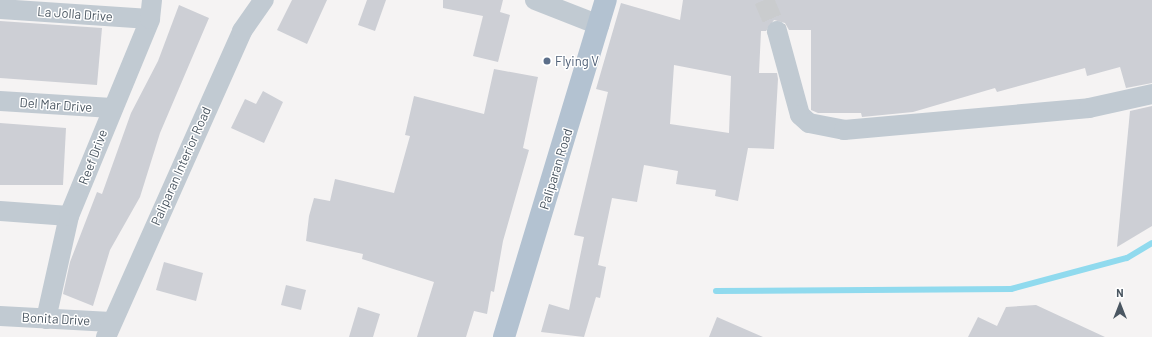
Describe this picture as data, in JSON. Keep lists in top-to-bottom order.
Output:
{
  "streets": {
    "main road": ["Paliparan Road"],
    "street": [
      "La Jolla Drive",
      "Del Mar Drive",
      "Reef Drive",
      "Paliparan Interior Road",
      "Bonita Drive"
    ]
  },
  "crossings": [
    ["La Jolla Drive", "Reef Drive"],
    ["Del Mar Drive", "Reef Drive"],
    ["Reef Drive", "Bonita Drive"],
    ["Paliparan Interior Road", "Bonita Drive"]
  ],
  "places": ["Flying V"],
  "north": "top"
}
